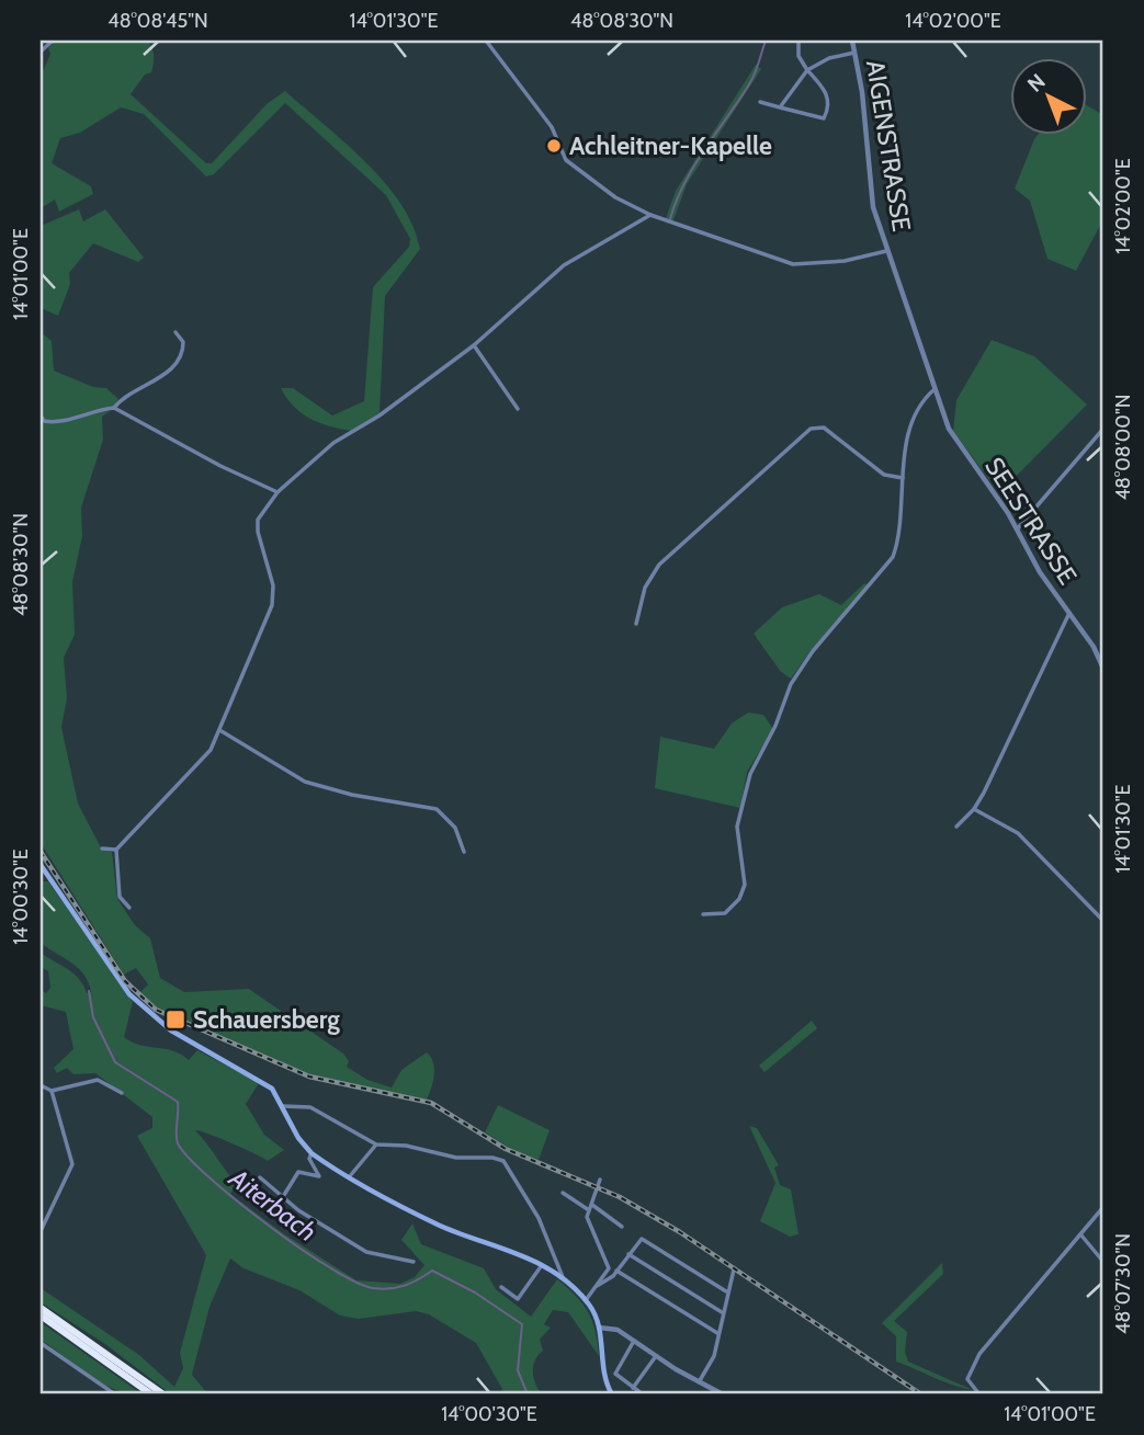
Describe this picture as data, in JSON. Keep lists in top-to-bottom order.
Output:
{
  "streets": {
    "street": ["AIGENSTRASSE", "SEESTRASSE"]
  },
  "crossings": [
    ["AIGENSTRASSE", "SEESTRASSE"]
  ],
  "water": ["Aiterbach"],
  "places": {
    "other": ["Achleitner-Kapelle"],
    "transit": ["Schauersberg"]
  },
  "north": "top left",
  "coordinates": [
    "48°08'45\"N",
    "14°01'30\"E",
    "48°08'30\"N",
    "14°02'00\"E",
    "14°01'00\"E",
    "48°08'00\"N",
    "14°00'30\"E",
    "48°07'30\"N"
  ]
}
